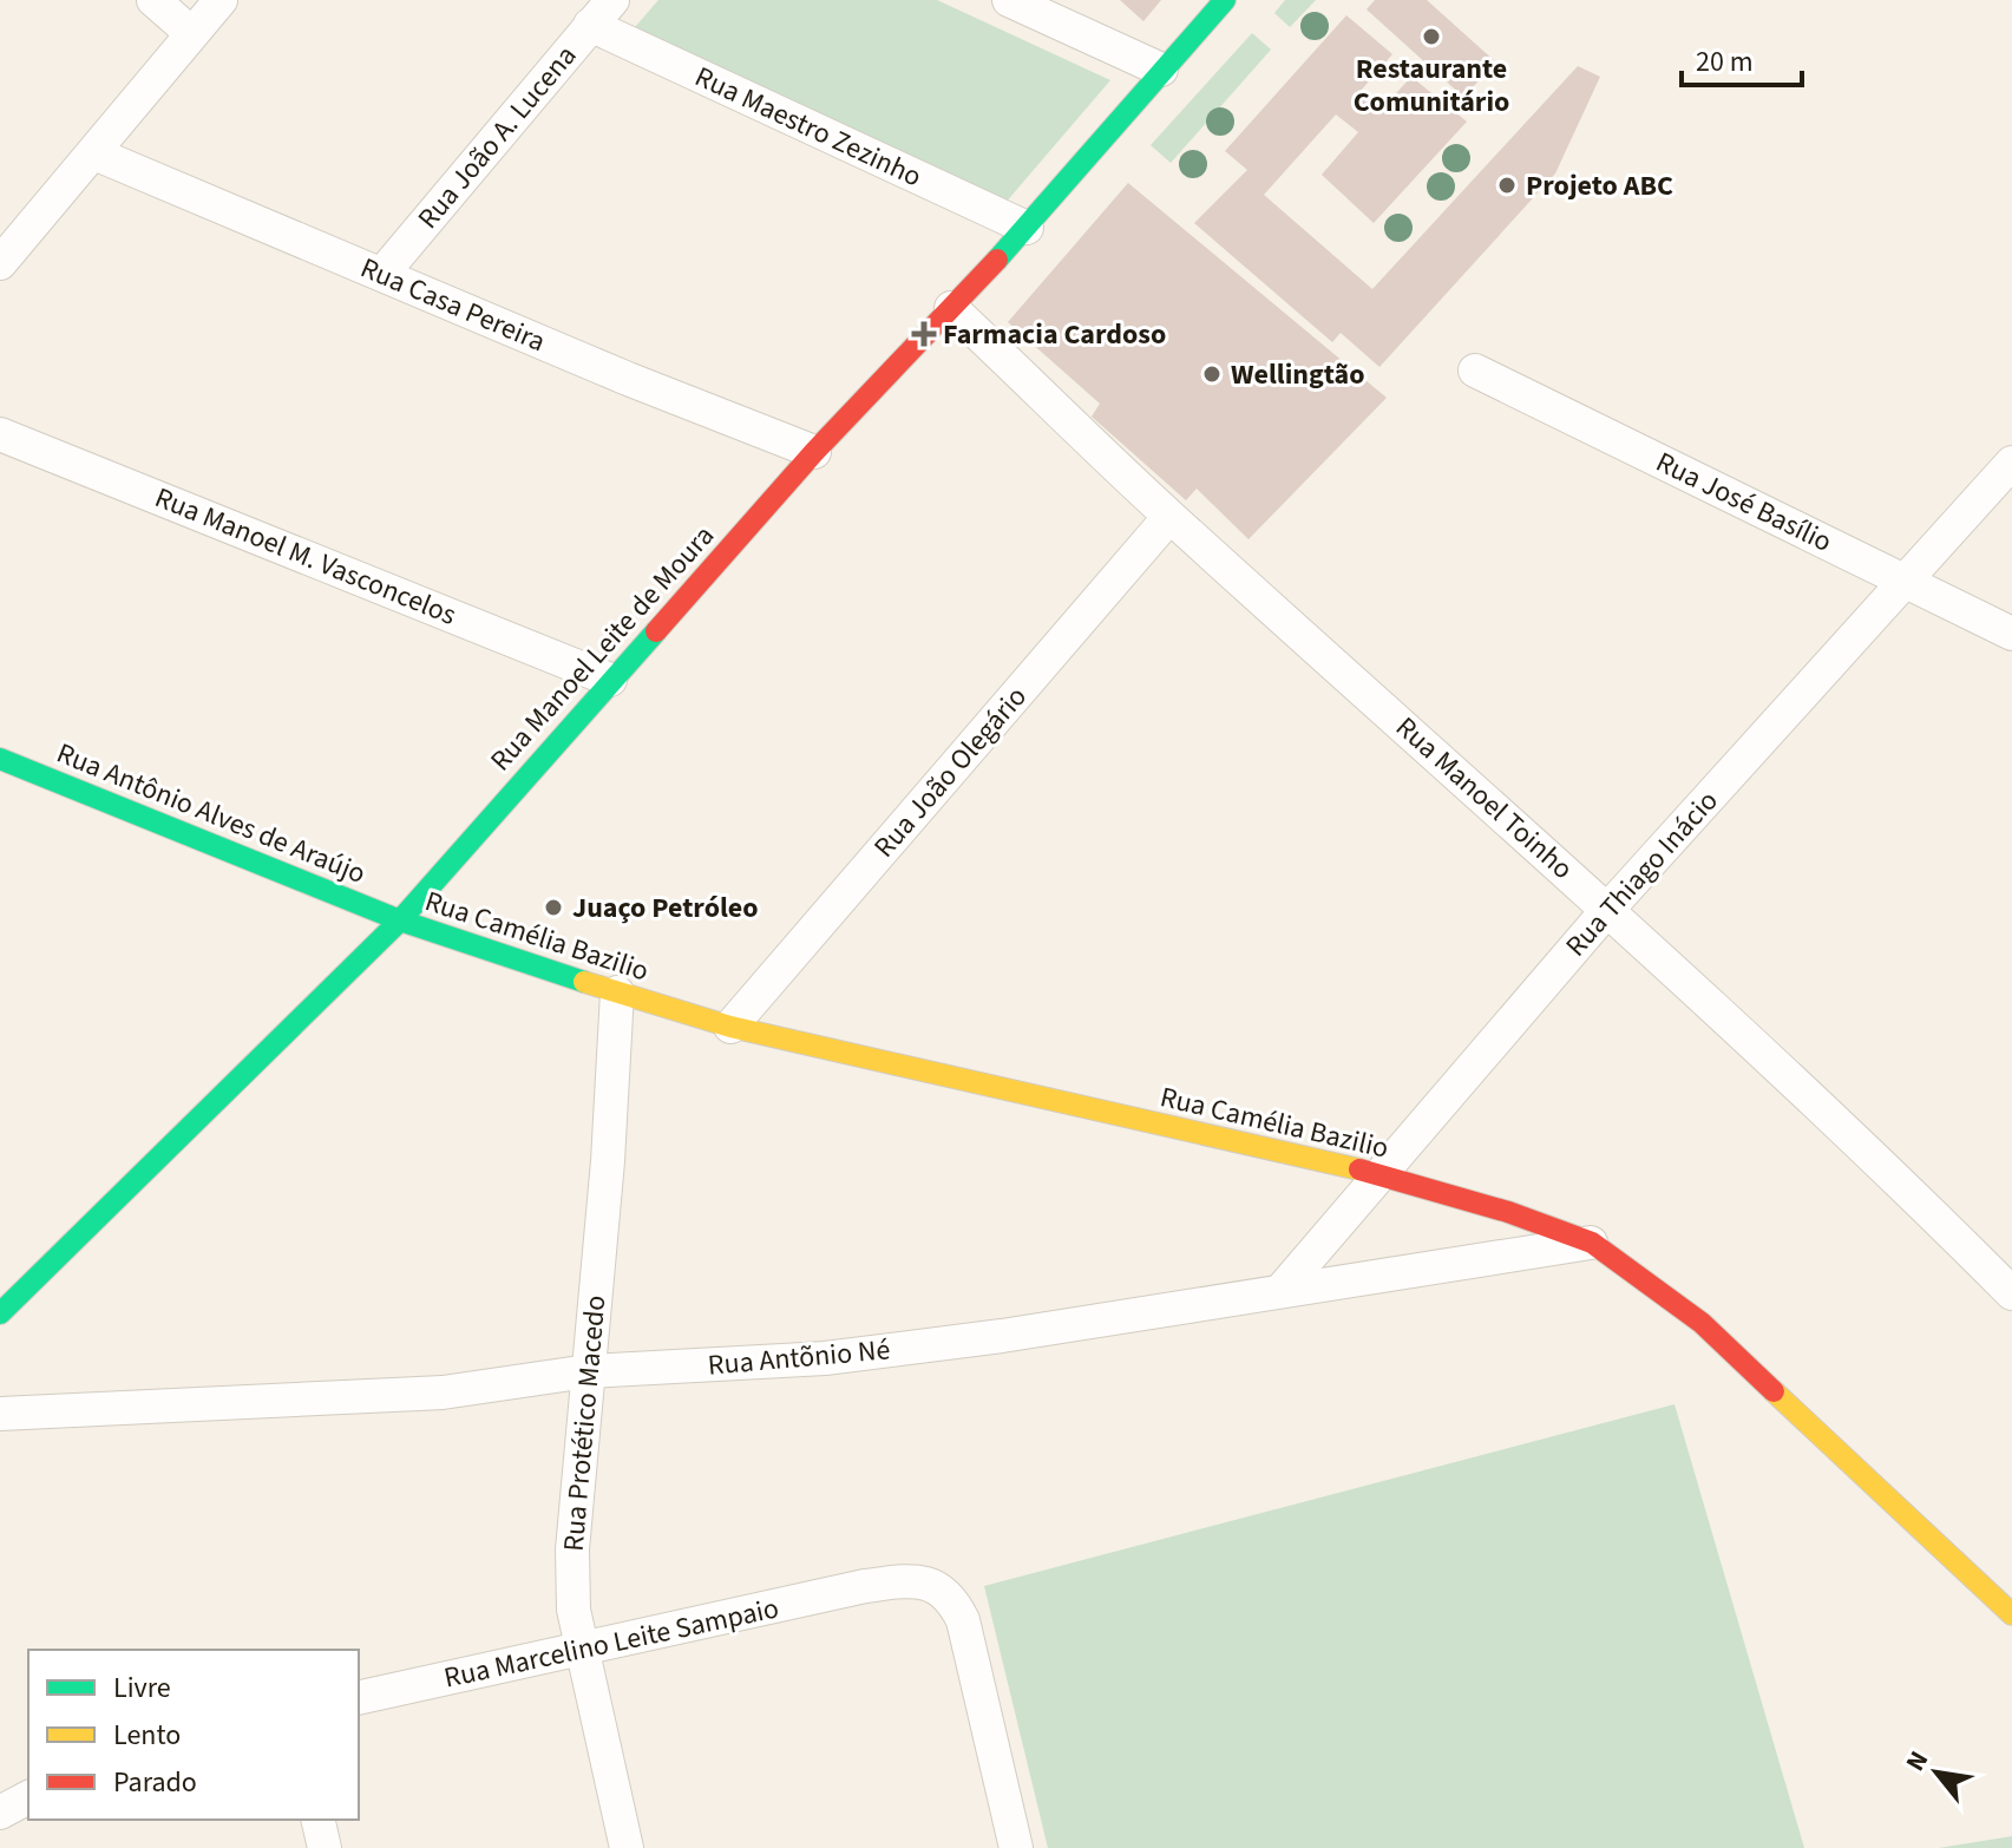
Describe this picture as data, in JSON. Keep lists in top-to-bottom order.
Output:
{
  "streets": {
    "street": [
      "Rua Maestro Zezinho",
      "Rua João A. Lucena",
      "Rua Casa Pereira",
      "Rua José Basílio",
      "Rua Manoel M. Vasconcelos",
      "Rua Manoel Leite de Moura",
      "Rua João Olegário",
      "Rua Manoel Toinho",
      "Rua Antônio Alves de Araújo",
      "Rua Thiago Inácio",
      "Rua Camélia Bazilio",
      "Rua Antõnio Né",
      "Rua Protético Macedo",
      "Rua Marcelino Leite Sampaio"
    ]
  },
  "crossings": [
    ["Rua Maestro Zezinho", "Rua João A. Lucena"],
    ["Rua Maestro Zezinho", "Rua Manoel Leite de Moura"],
    ["Rua João A. Lucena", "Rua Casa Pereira"],
    ["Rua Casa Pereira", "Rua Manoel Leite de Moura"],
    ["Rua José Basílio", "Rua Thiago Inácio"],
    ["Rua Manoel M. Vasconcelos", "Rua Manoel Leite de Moura"],
    ["Rua Manoel Leite de Moura", "Rua Manoel Toinho"],
    ["Rua Manoel Leite de Moura", "Rua Antônio Alves de Araújo"],
    ["Rua Manoel Leite de Moura", "Rua Camélia Bazilio"],
    ["Rua João Olegário", "Rua Manoel Toinho"],
    ["Rua João Olegário", "Rua Camélia Bazilio"],
    ["Rua Manoel Toinho", "Rua Thiago Inácio"],
    ["Rua Antônio Alves de Araújo", "Rua Camélia Bazilio"],
    ["Rua Thiago Inácio", "Rua Camélia Bazilio"],
    ["Rua Thiago Inácio", "Rua Antõnio Né"],
    ["Rua Camélia Bazilio", "Rua Antõnio Né"],
    ["Rua Camélia Bazilio", "Rua Protético Macedo"],
    ["Rua Antõnio Né", "Rua Protético Macedo"],
    ["Rua Protético Macedo", "Rua Marcelino Leite Sampaio"]
  ],
  "places": {
    "other": [
      "Restaurante Comunitário",
      "Projeto ABC",
      "Wellingtão",
      "Juaço Petróleo"
    ],
    "health": ["Farmacia Cardoso"]
  },
  "legend": ["Livre", "Lento", "Parado"],
  "scale_bar": "20 m",
  "north": "top left"
}
